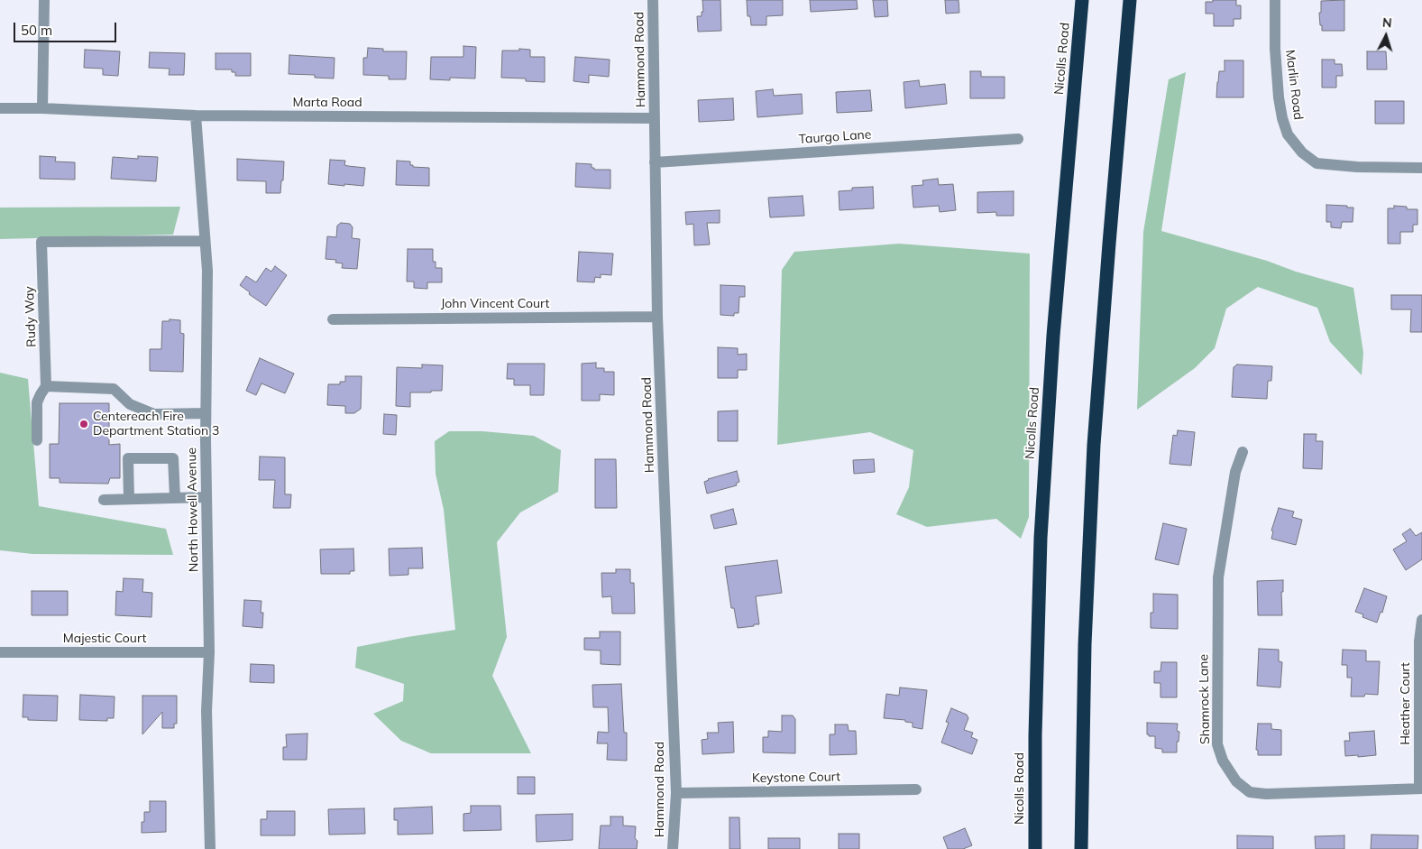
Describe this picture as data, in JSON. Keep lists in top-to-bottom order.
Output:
{
  "streets": {
    "highway": ["Nicolls Road"],
    "street": [
      "Hammond Road",
      "Marlin Road",
      "Marta Road",
      "Taurgo Lane",
      "John Vincent Court",
      "Rudy Way",
      "North Howell Avenue",
      "Majestic Court",
      "Shamrock Lane",
      "Heather Court",
      "Keystone Court"
    ]
  },
  "crossings": [
    ["Hammond Road", "Marta Road"],
    ["Hammond Road", "Taurgo Lane"],
    ["Hammond Road", "John Vincent Court"],
    ["Hammond Road", "Keystone Court"],
    ["Marta Road", "North Howell Avenue"],
    ["Rudy Way", "North Howell Avenue"],
    ["North Howell Avenue", "Majestic Court"],
    ["Shamrock Lane", "Heather Court"]
  ],
  "places": ["Centereach Fire Department Station 3"],
  "scale_bar": "50 m",
  "north": "top"
}
